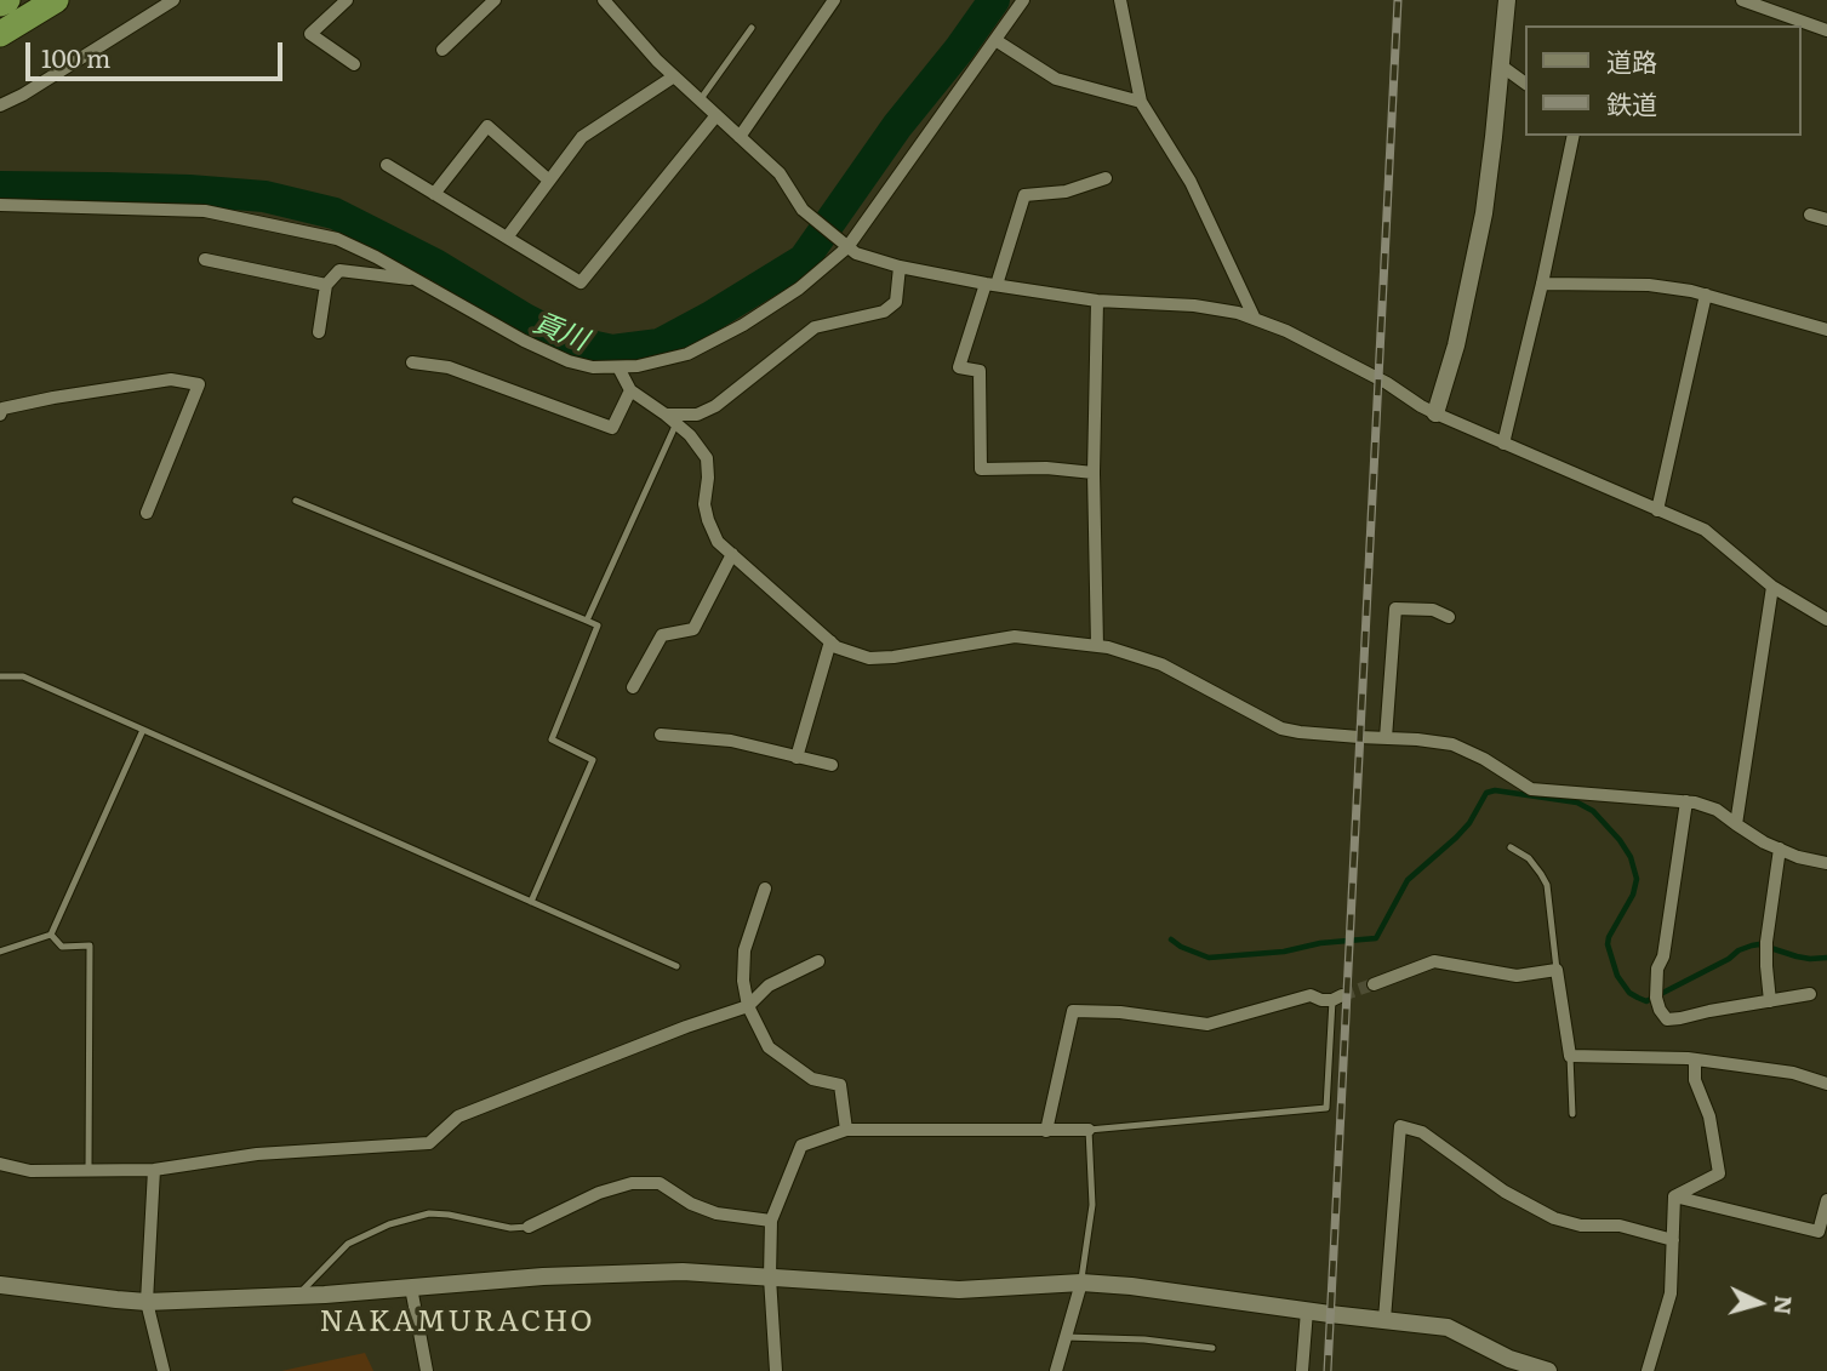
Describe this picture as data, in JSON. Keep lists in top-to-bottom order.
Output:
{
  "districts": ["NAKAMURACHO"],
  "water": ["貢川"],
  "legend": ["道路", "鉄道"],
  "scale_bar": "100 m",
  "north": "right"
}
